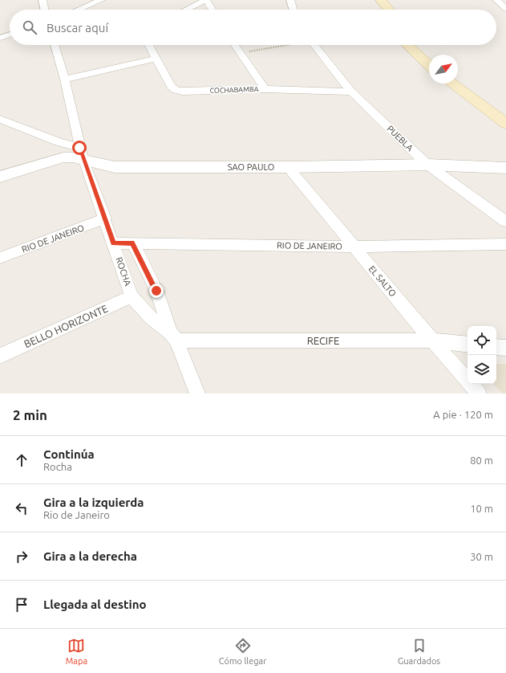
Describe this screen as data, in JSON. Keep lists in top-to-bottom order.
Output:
{
  "streets": {
    "street": [
      "COCHABAMBA",
      "PUEBLA",
      "SAO PAULO",
      "RIO DE JANEIRO",
      "ROCHA",
      "EL SALTO",
      "BELLO HORIZONTE",
      "RECIFE"
    ]
  },
  "crossings": [
    ["COCHABAMBA", "PUEBLA"],
    ["PUEBLA", "SAO PAULO"],
    ["SAO PAULO", "ROCHA"],
    ["SAO PAULO", "EL SALTO"],
    ["RIO DE JANEIRO", "ROCHA"],
    ["RIO DE JANEIRO", "EL SALTO"],
    ["ROCHA", "BELLO HORIZONTE"],
    ["ROCHA", "RECIFE"],
    ["EL SALTO", "RECIFE"]
  ],
  "north": "top right",
  "page": {
    "search": "Buscar aquí",
    "heading": ["2 min", "A pie · 120 m"],
    "list": [
      ["Continúa", "Rocha", "80 m"],
      ["Gira a la izquierda", "Rio de Janeiro", "10 m"],
      ["Gira a la derecha", "30 m"],
      "Llegada al destino"
    ],
    "nav": ["Mapa", "Cómo llegar", "Guardados"]
  }
}
